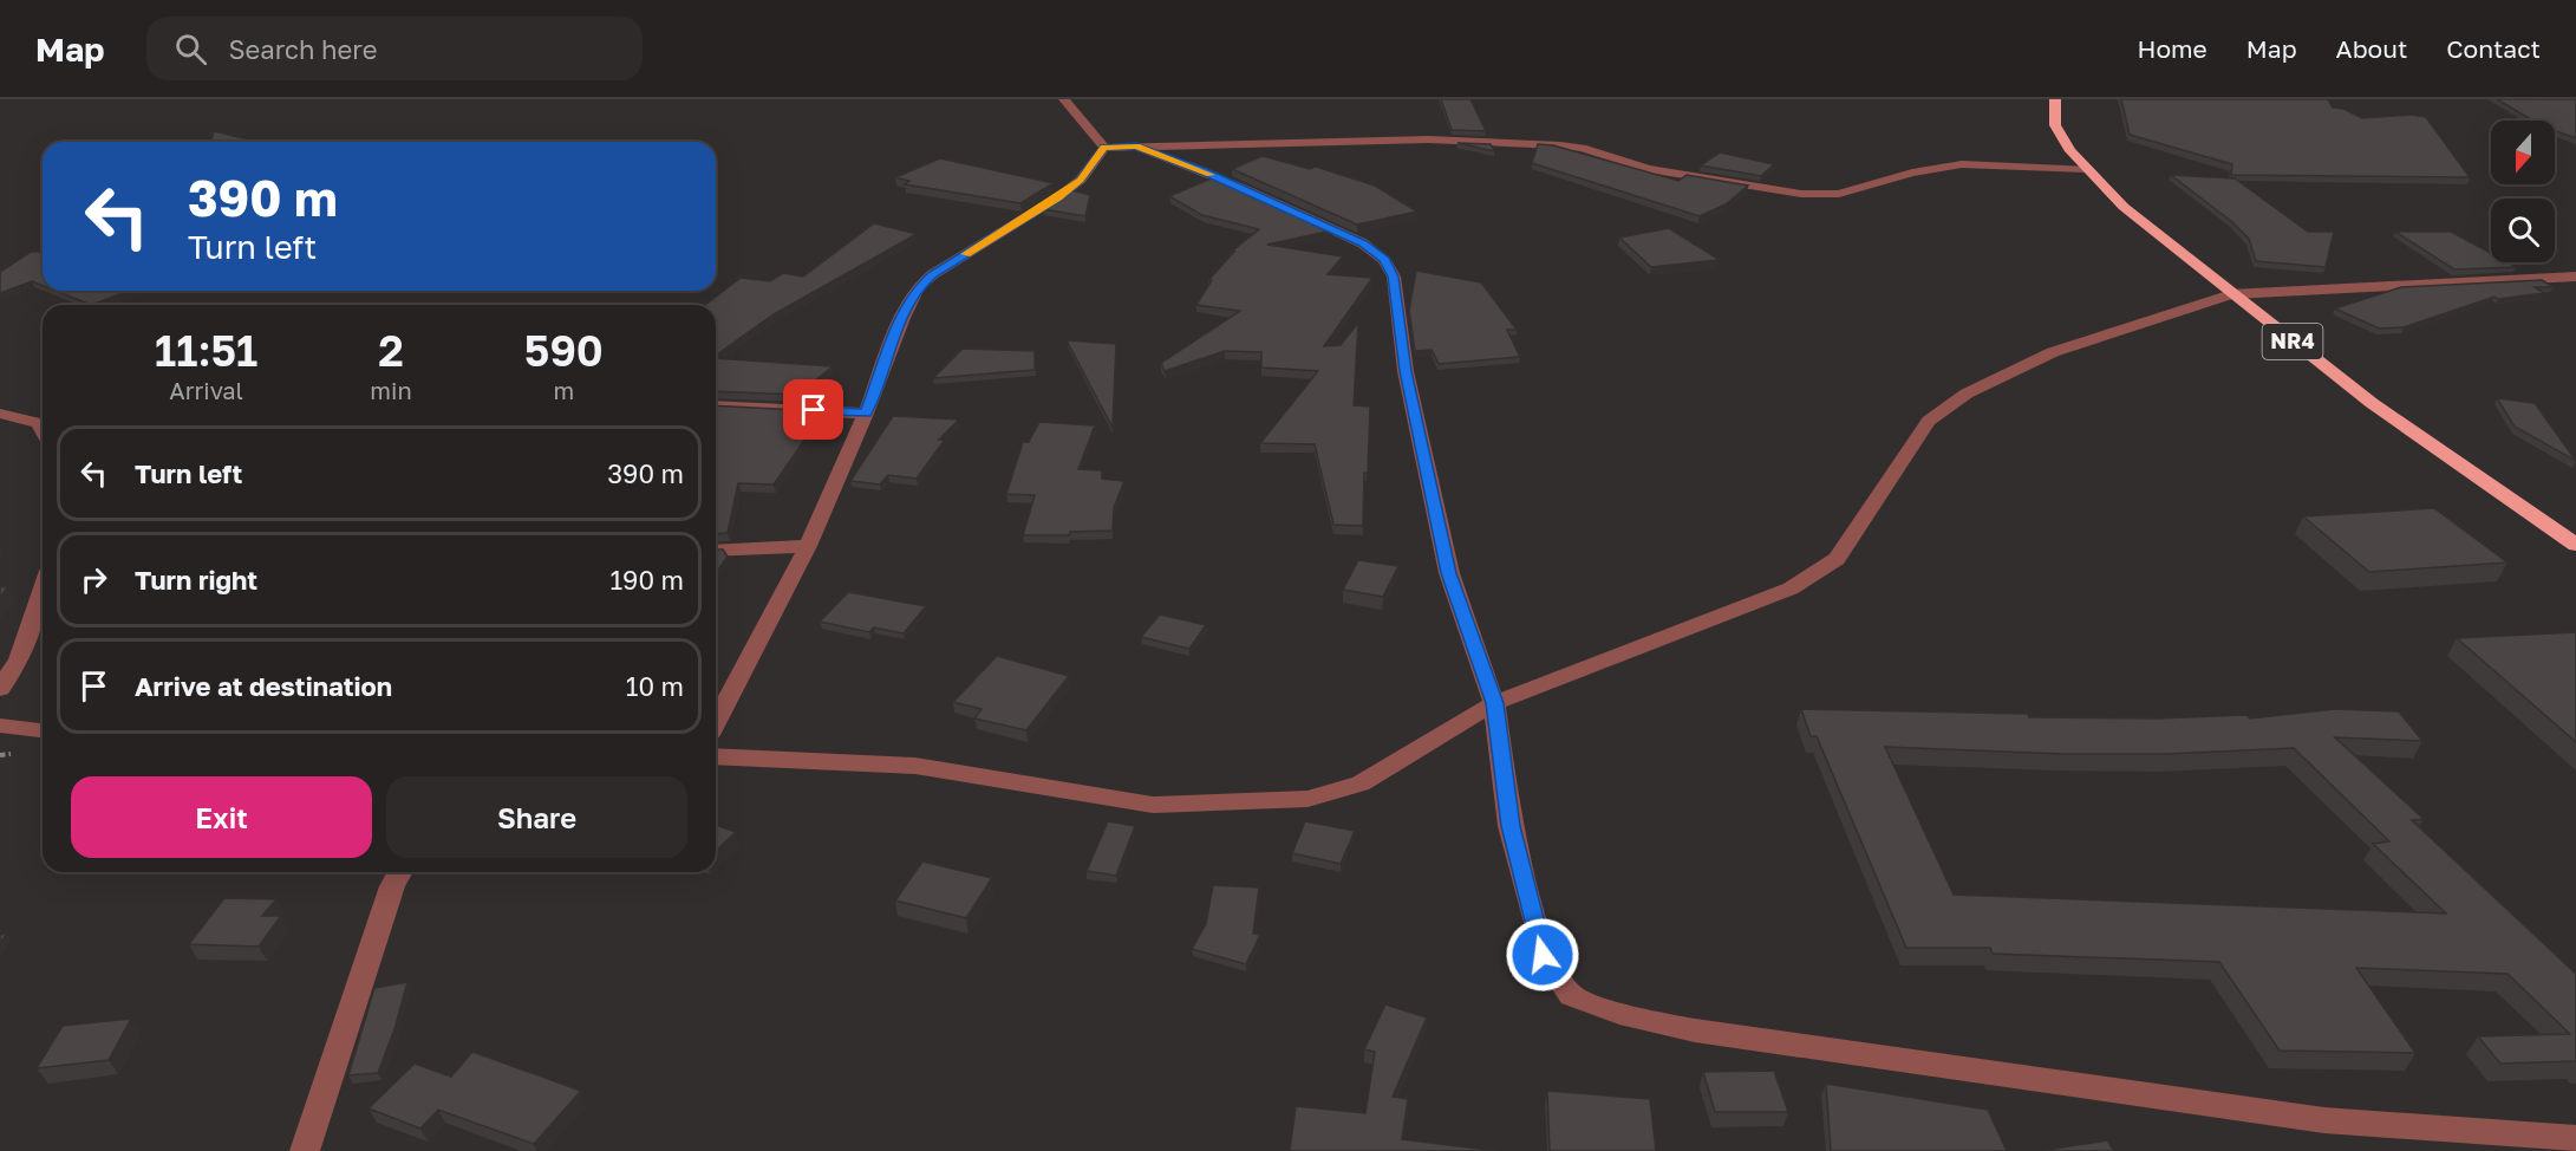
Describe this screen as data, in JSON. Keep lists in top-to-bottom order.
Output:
{
  "streets": {
    "highway": ["NR4"]
  },
  "north": "bottom",
  "page": {
    "header": "Map",
    "search": "Search here",
    "nav": [
      "Home",
      "Map",
      "About",
      "Contact"
    ],
    "turn": ["390 m", "Turn left"],
    "eta": [
      "11:51",
      "Arrival",
      "2",
      "min",
      "590",
      "m"
    ],
    "list": [
      {
        "name": "Turn left",
        "value": "390 m"
      },
      {
        "name": "Turn right",
        "value": "190 m"
      },
      {
        "name": "Arrive at destination",
        "value": "10 m"
      }
    ],
    "buttons": ["Exit", "Share"]
  }
}
